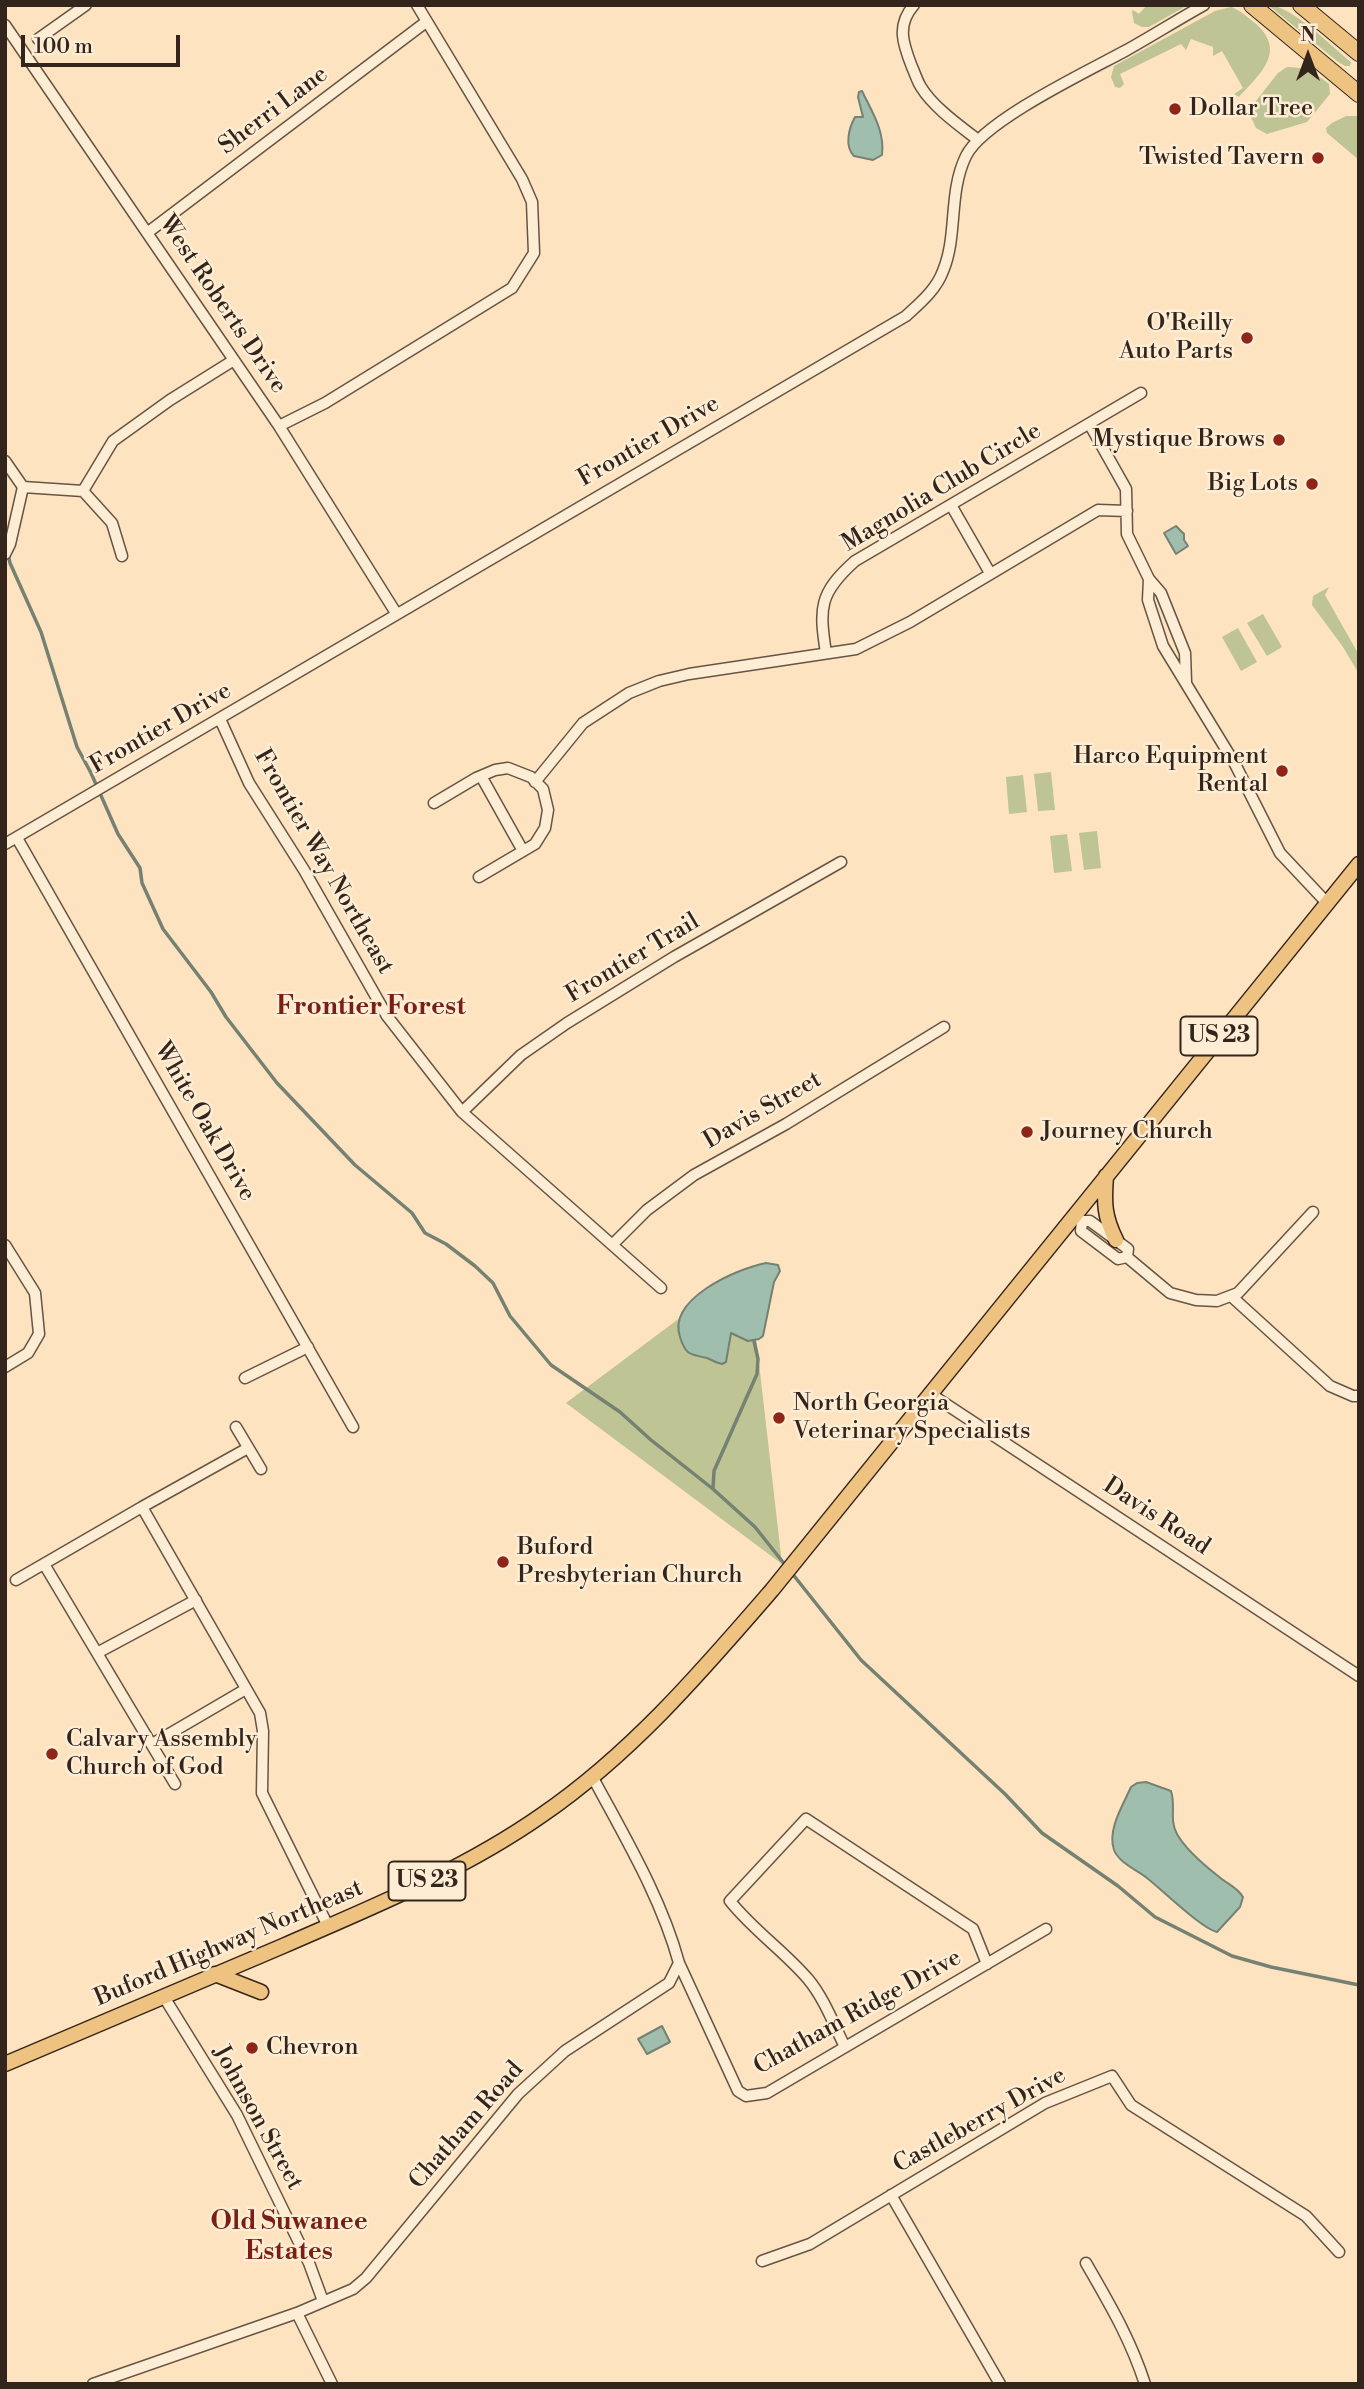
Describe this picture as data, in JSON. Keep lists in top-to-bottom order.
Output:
{
  "streets": {
    "main road": ["US 23", "Buford Highway Northeast"],
    "street": [
      "Sherri Lane",
      "West Roberts Drive",
      "Frontier Drive",
      "Magnolia Club Circle",
      "Frontier Way Northeast",
      "Frontier Trail",
      "Davis Street",
      "White Oak Drive",
      "Davis Road",
      "Chatham Ridge Drive",
      "Johnson Street",
      "Castleberry Drive",
      "Chatham Road"
    ]
  },
  "crossings": [
    ["Sherri Lane", "West Roberts Drive"],
    ["West Roberts Drive", "Frontier Drive"],
    ["Frontier Drive", "Frontier Way Northeast"],
    ["Frontier Drive", "White Oak Drive"],
    ["Frontier Way Northeast", "Frontier Trail"],
    ["Frontier Way Northeast", "Davis Street"],
    ["Davis Road", "Buford Highway Northeast"],
    ["Buford Highway Northeast", "Johnson Street"],
    ["Chatham Ridge Drive", "Chatham Road"],
    ["Johnson Street", "Chatham Road"]
  ],
  "districts": ["Frontier Forest", "Old Suwanee Estates"],
  "places": [
    "Dollar Tree",
    "Twisted Tavern",
    "O'Reilly Auto Parts",
    "Mystique Brows",
    "Big Lots",
    "Harco Equipment Rental",
    "Journey Church",
    "North Georgia Veterinary Specialists",
    "Buford Presbyterian Church",
    "Calvary Assembly Church of God",
    "Chevron"
  ],
  "scale_bar": "100 m",
  "north": "top"
}
